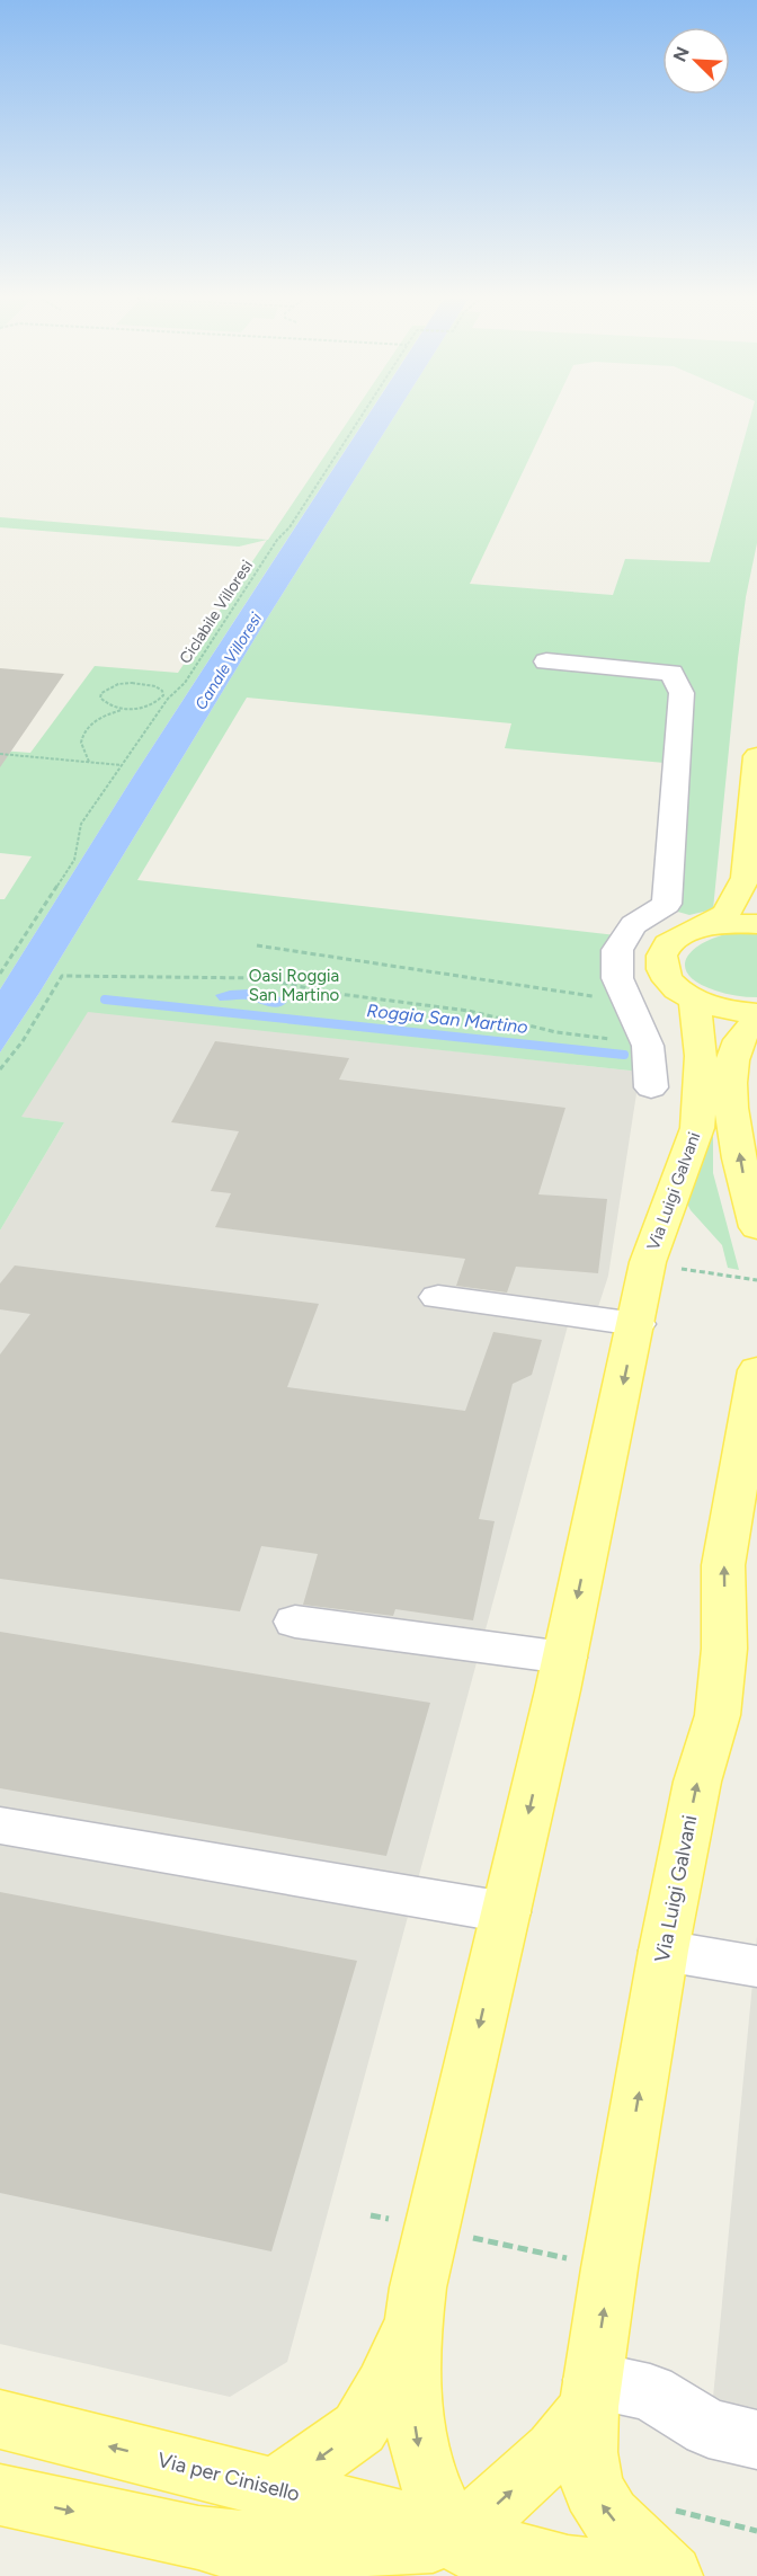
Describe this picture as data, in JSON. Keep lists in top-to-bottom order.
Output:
{
  "streets": {
    "main road": ["Via Luigi Galvani", "Via per Cinisello"],
    "path": ["Ciclabile Villoresi"]
  },
  "crossings": [
    ["Via Luigi Galvani", "Via per Cinisello"]
  ],
  "water": ["Canale Villoresi", "Roggia San Martino"],
  "parks": ["Oasi Roggia San Martino"],
  "north": "top left"
}
